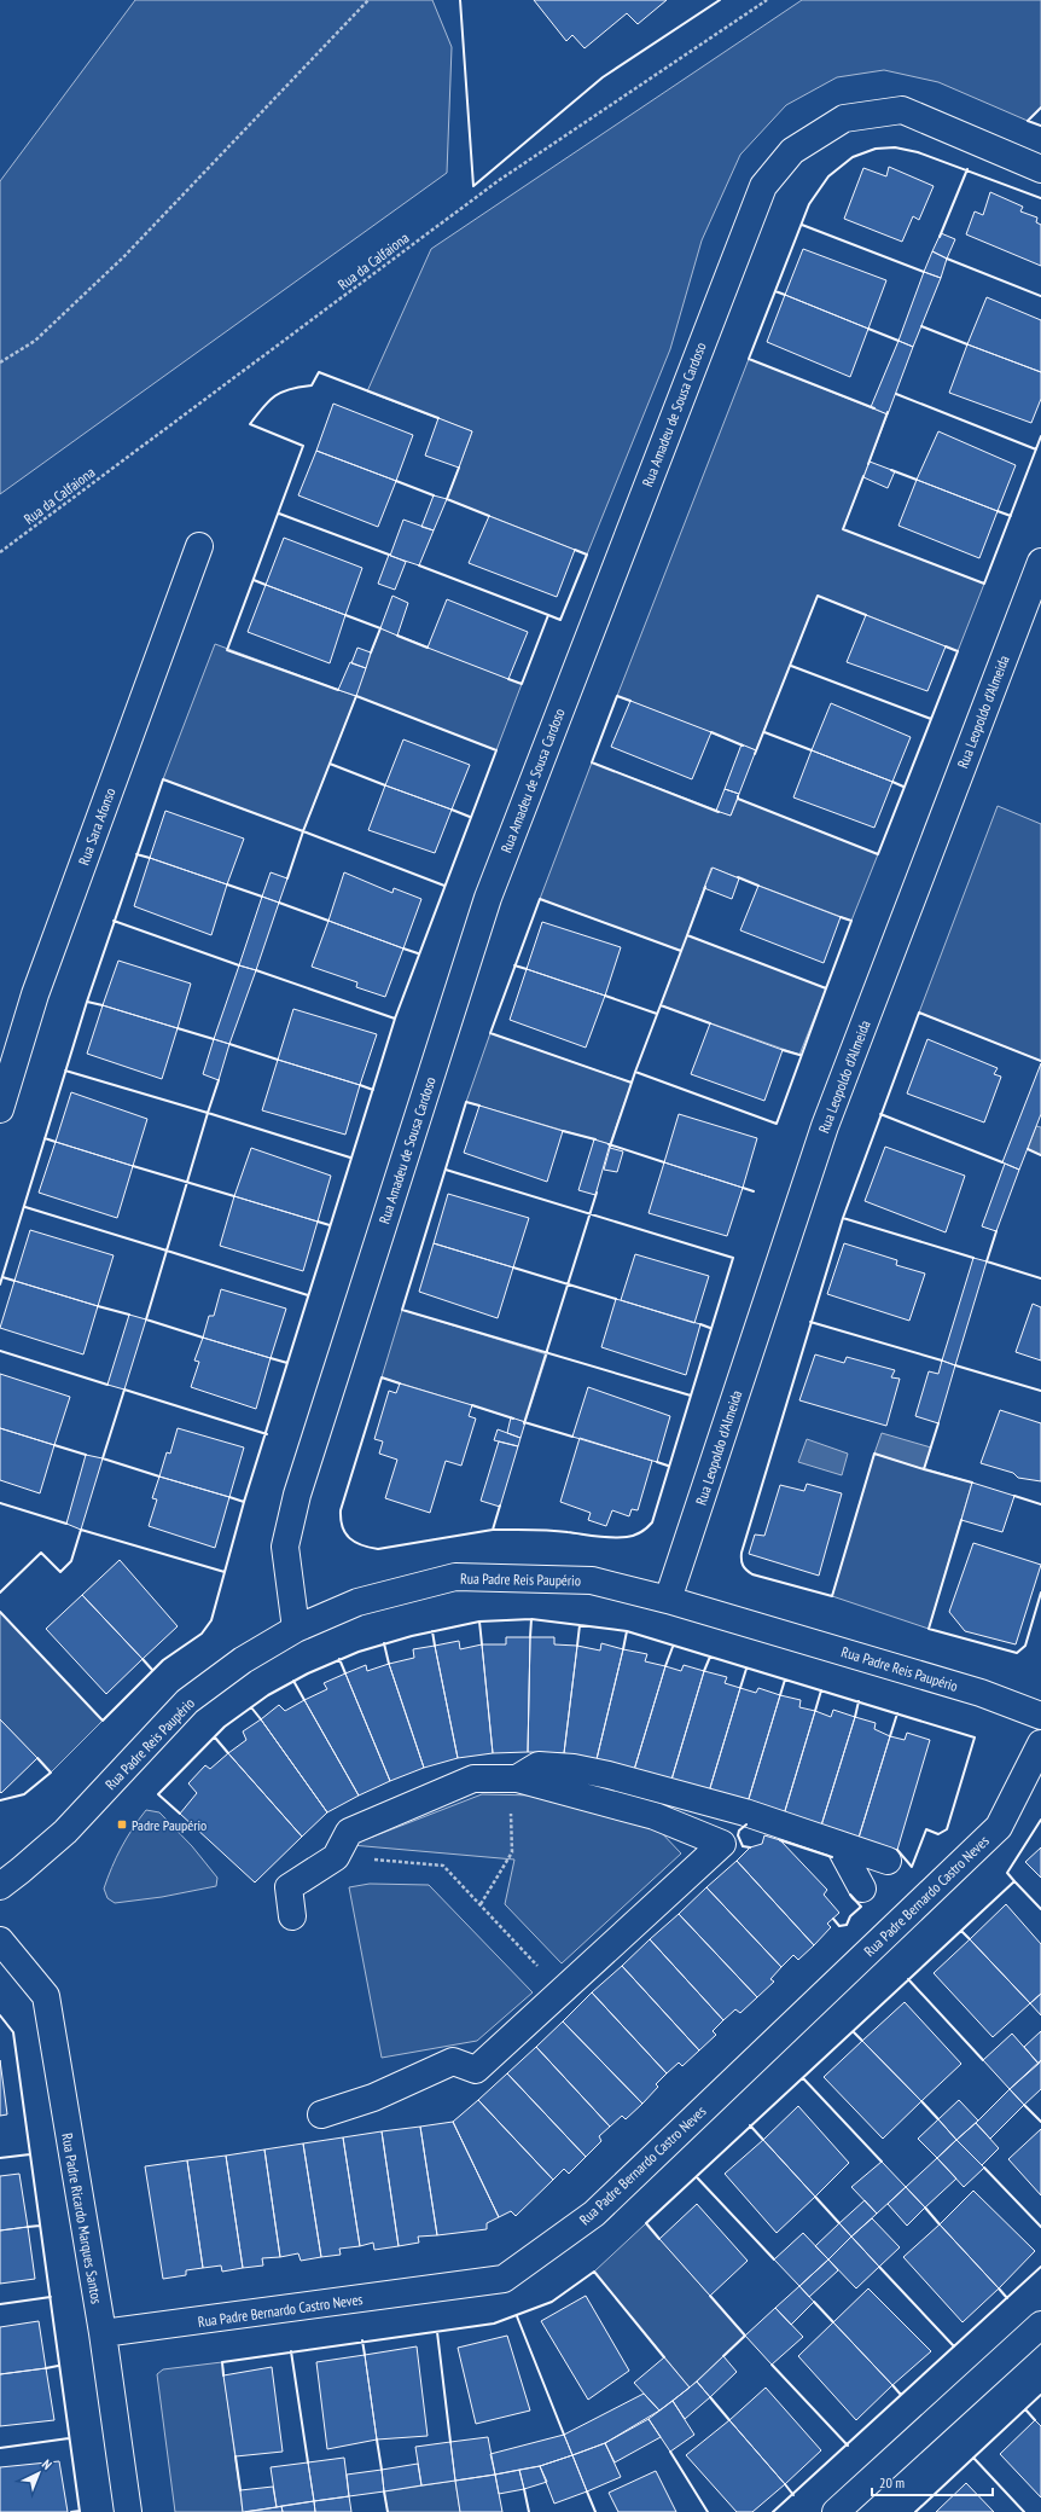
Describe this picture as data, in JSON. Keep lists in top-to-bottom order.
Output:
{
  "streets": {
    "street": [
      "Rua Amadeu de Sousa Cardoso",
      "Rua Leopoldo d'Almeida",
      "Rua Sara Afonso",
      "Rua Padre Reis Paupério",
      "Rua Padre Bernardo Castro Neves",
      "Rua Padre Ricardo Marques Santos"
    ],
    "path": ["Rua da Calfaiona"]
  },
  "crossings": [
    ["Rua Amadeu de Sousa Cardoso", "Rua Padre Reis Paupério"],
    ["Rua Leopoldo d'Almeida", "Rua Padre Reis Paupério"],
    ["Rua Padre Bernardo Castro Neves", "Rua Padre Ricardo Marques Santos"]
  ],
  "places": {
    "transit": ["Padre Paupério"]
  },
  "scale_bar": "20 m",
  "north": "top right"
}
